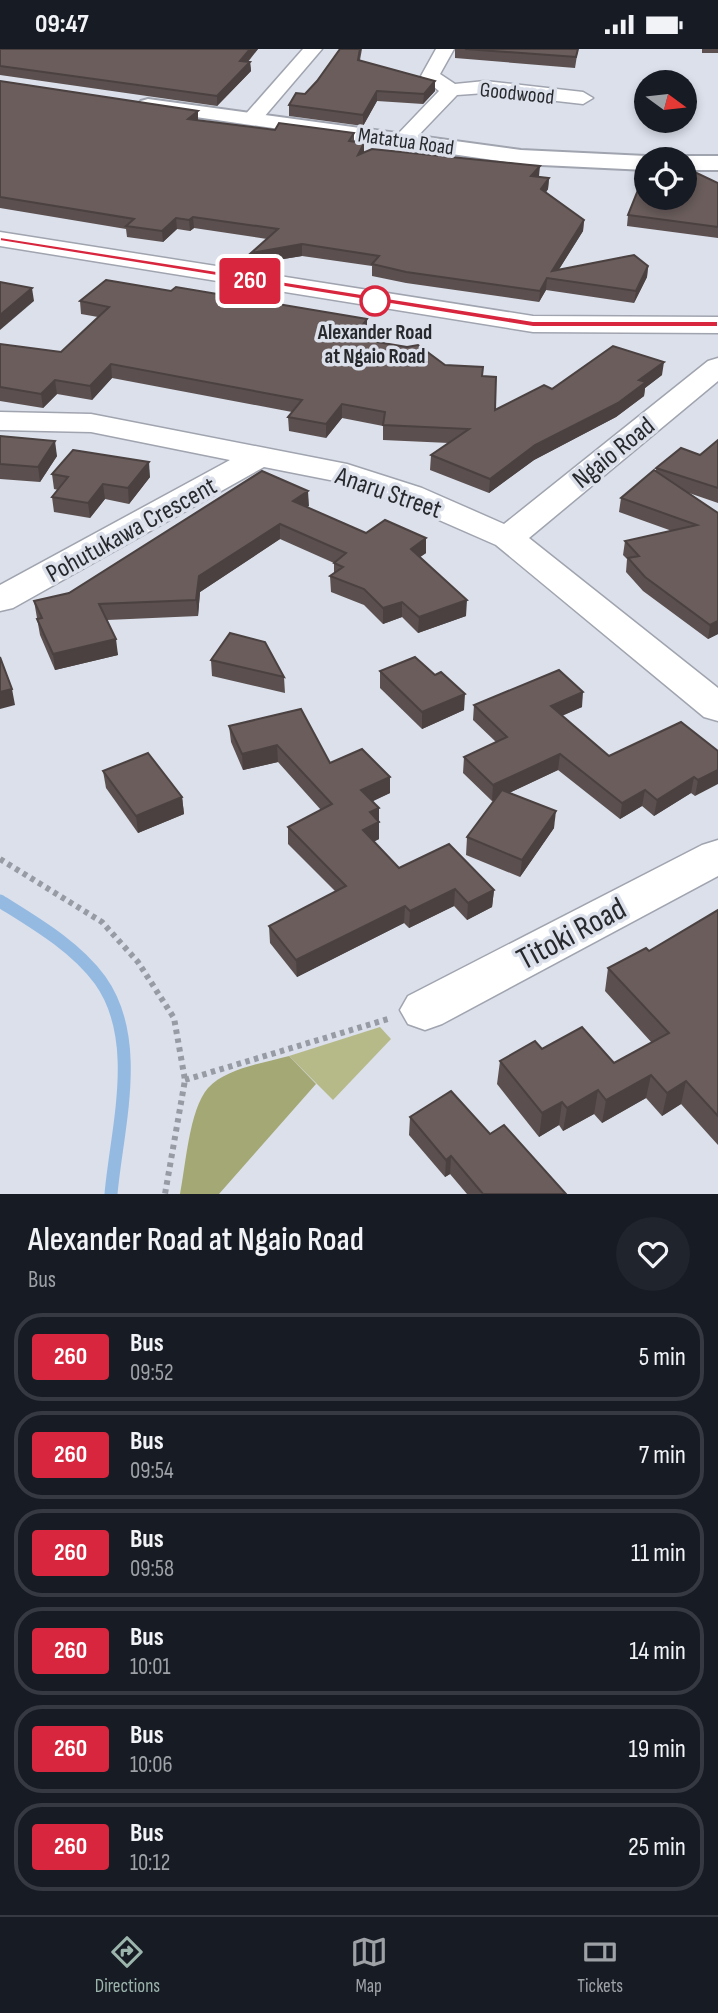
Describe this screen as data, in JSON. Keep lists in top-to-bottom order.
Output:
{
  "streets": {
    "main road": ["Matatua Road"],
    "street": [
      "Goodwood",
      "Ngaio Road",
      "Anaru Street",
      "Pohutukawa Crescent",
      "Titoki Road"
    ]
  },
  "crossings": [
    ["Goodwood", "Matatua Road"],
    ["Ngaio Road", "Anaru Street"],
    ["Anaru Street", "Pohutukawa Crescent"]
  ],
  "places": ["Alexander Road at Ngaio Road"],
  "lines": ["bus line 260"],
  "north": "right",
  "page": {
    "status": "09:47",
    "on_map": "260",
    "heading": ["Alexander Road at Ngaio Road", "Bus"],
    "list": [
      {
        "mark": "260",
        "name": "Bus",
        "note": "09:52",
        "value": "5 min"
      },
      {
        "mark": "260",
        "name": "Bus",
        "note": "09:54",
        "value": "7 min"
      },
      {
        "mark": "260",
        "name": "Bus",
        "note": "09:58",
        "value": "11 min"
      },
      {
        "mark": "260",
        "name": "Bus",
        "note": "10:01",
        "value": "14 min"
      },
      {
        "mark": "260",
        "name": "Bus",
        "note": "10:06",
        "value": "19 min"
      },
      {
        "mark": "260",
        "name": "Bus",
        "note": "10:12",
        "value": "25 min"
      }
    ],
    "tabs": ["Directions", "Map", "Tickets"]
  }
}
